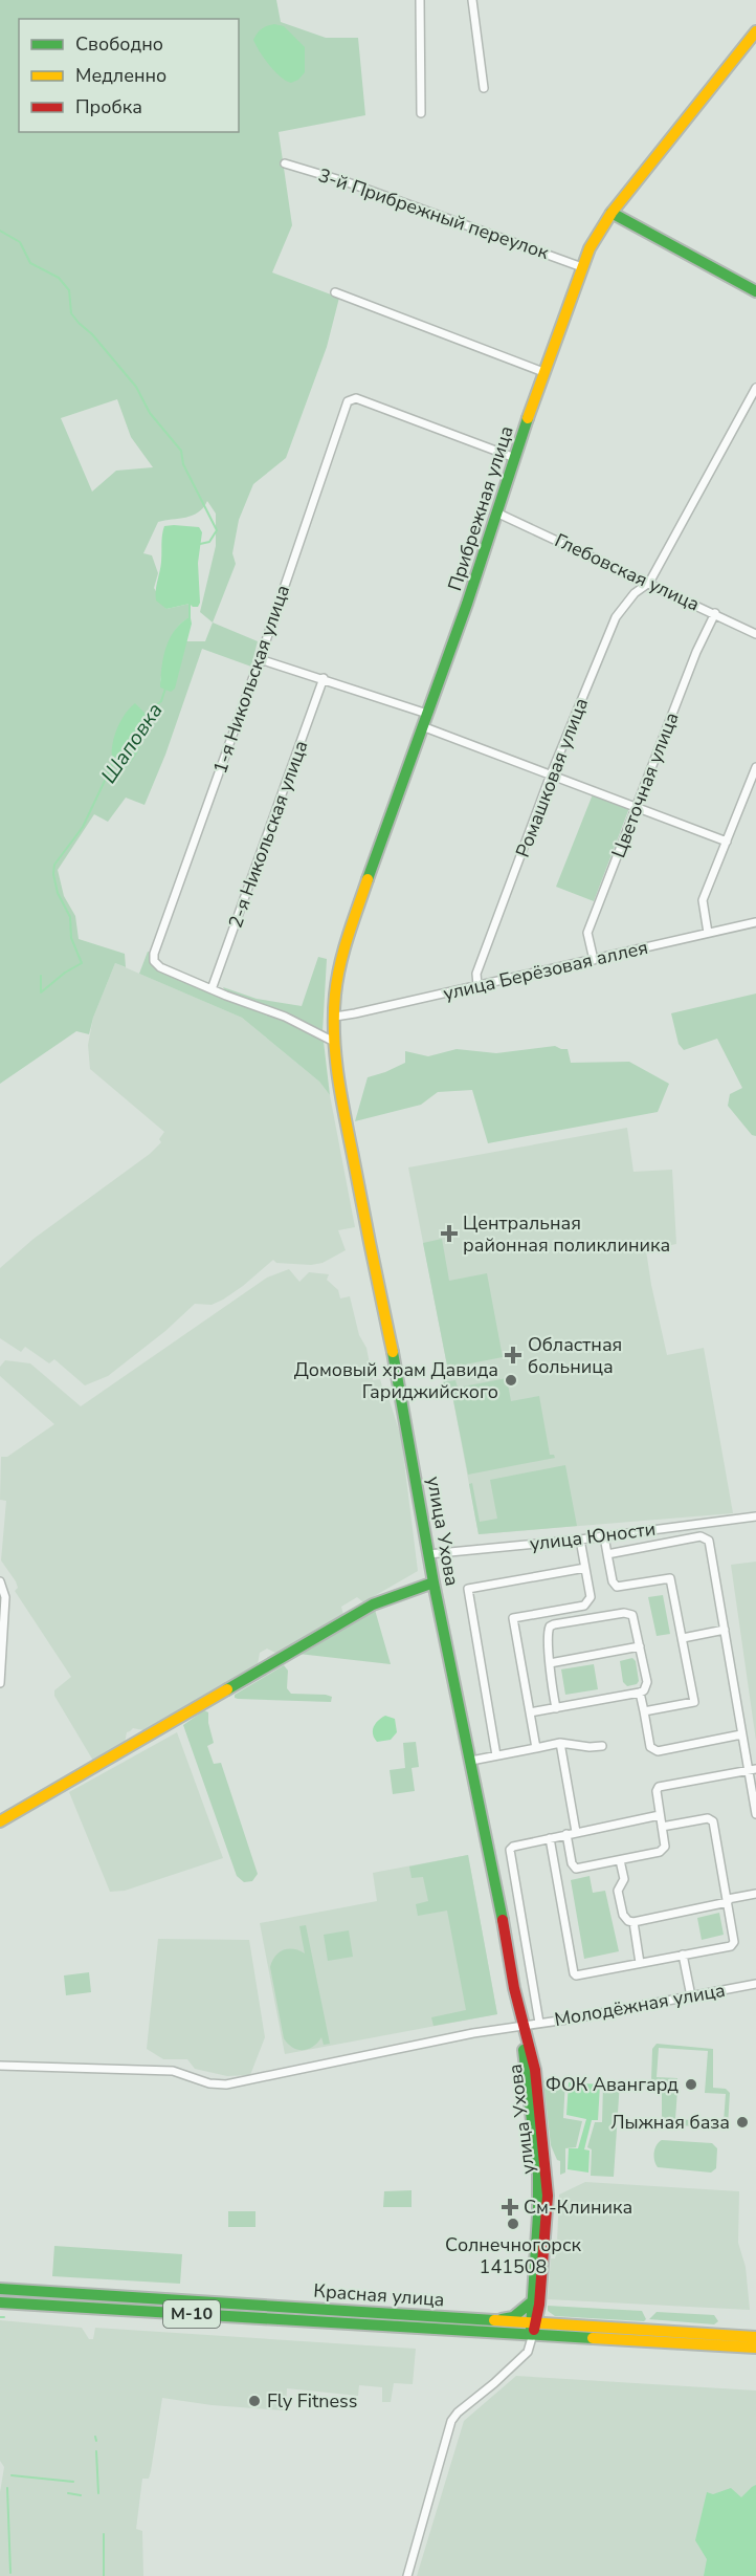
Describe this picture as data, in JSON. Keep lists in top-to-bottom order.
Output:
{
  "streets": {
    "main road": [
      "Прибрежная улица",
      "улица Ухова",
      "Красная улица",
      "М-10"
    ],
    "street": [
      "3-й Прибрежный переулок",
      "Глебовская улица",
      "1-я Никольская улица",
      "Ромашковая улица",
      "Цветочная улица",
      "2-я Никольская улица",
      "улица Берёзовая аллея",
      "улица Юности",
      "Молодёжная улица"
    ]
  },
  "crossings": [
    ["3-й Прибрежный переулок", "Прибрежная улица"],
    ["Прибрежная улица", "Глебовская улица"],
    ["Прибрежная улица", "1-я Никольская улица"],
    ["Прибрежная улица", "улица Берёзовая аллея"],
    ["Прибрежная улица", "улица Ухова"],
    ["Глебовская улица", "Ромашковая улица"],
    ["Глебовская улица", "Цветочная улица"],
    ["1-я Никольская улица", "2-я Никольская улица"],
    ["Ромашковая улица", "улица Берёзовая аллея"],
    ["Цветочная улица", "улица Берёзовая аллея"],
    ["улица Ухова", "улица Юности"],
    ["улица Ухова", "Молодёжная улица"],
    ["улица Ухова", "Красная улица"]
  ],
  "water": ["Шаповка"],
  "places": {
    "health": ["Центральная районная поликлиника", "Областная больница", "См-Клиника"],
    "other": [
      "Домовый храм Давида Гариджийского",
      "ФОК Авангард",
      "Лыжная база",
      "Солнечногорск 141508",
      "Fly Fitness"
    ]
  },
  "legend": ["Свободно", "Медленно", "Пробка"]
}
